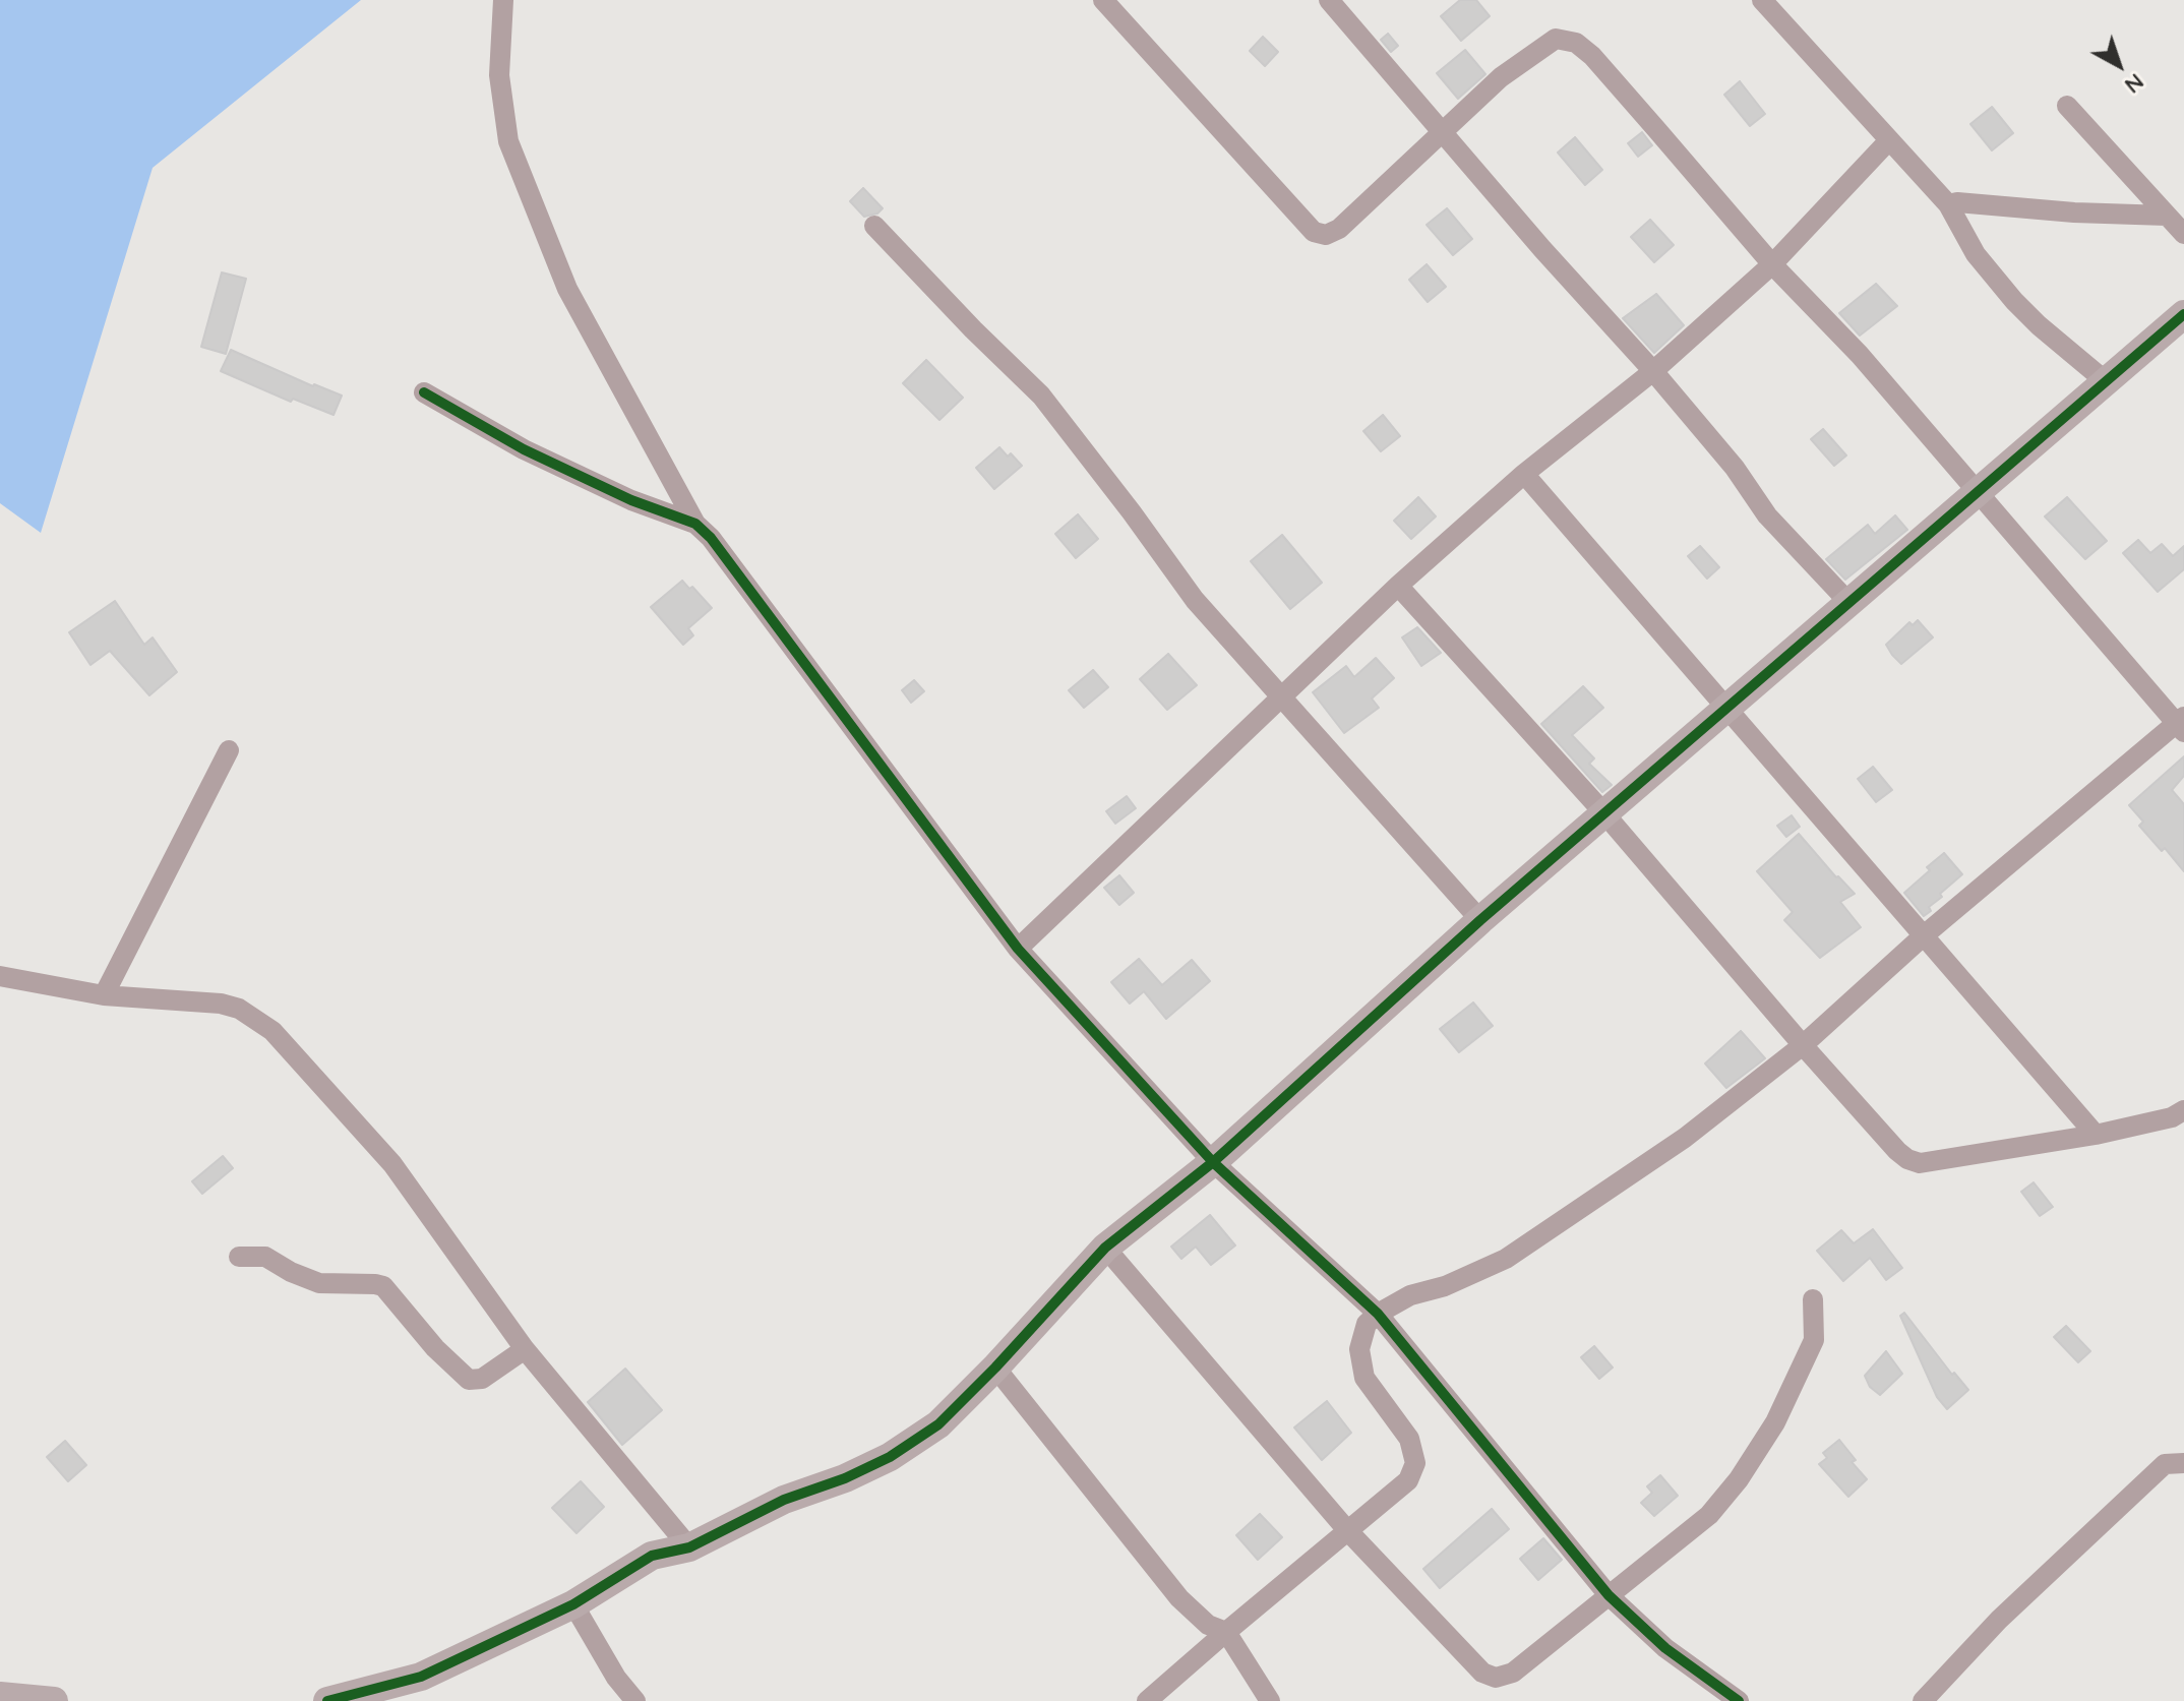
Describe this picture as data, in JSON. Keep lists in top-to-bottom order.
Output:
{
  "north": "bottom right"
}
